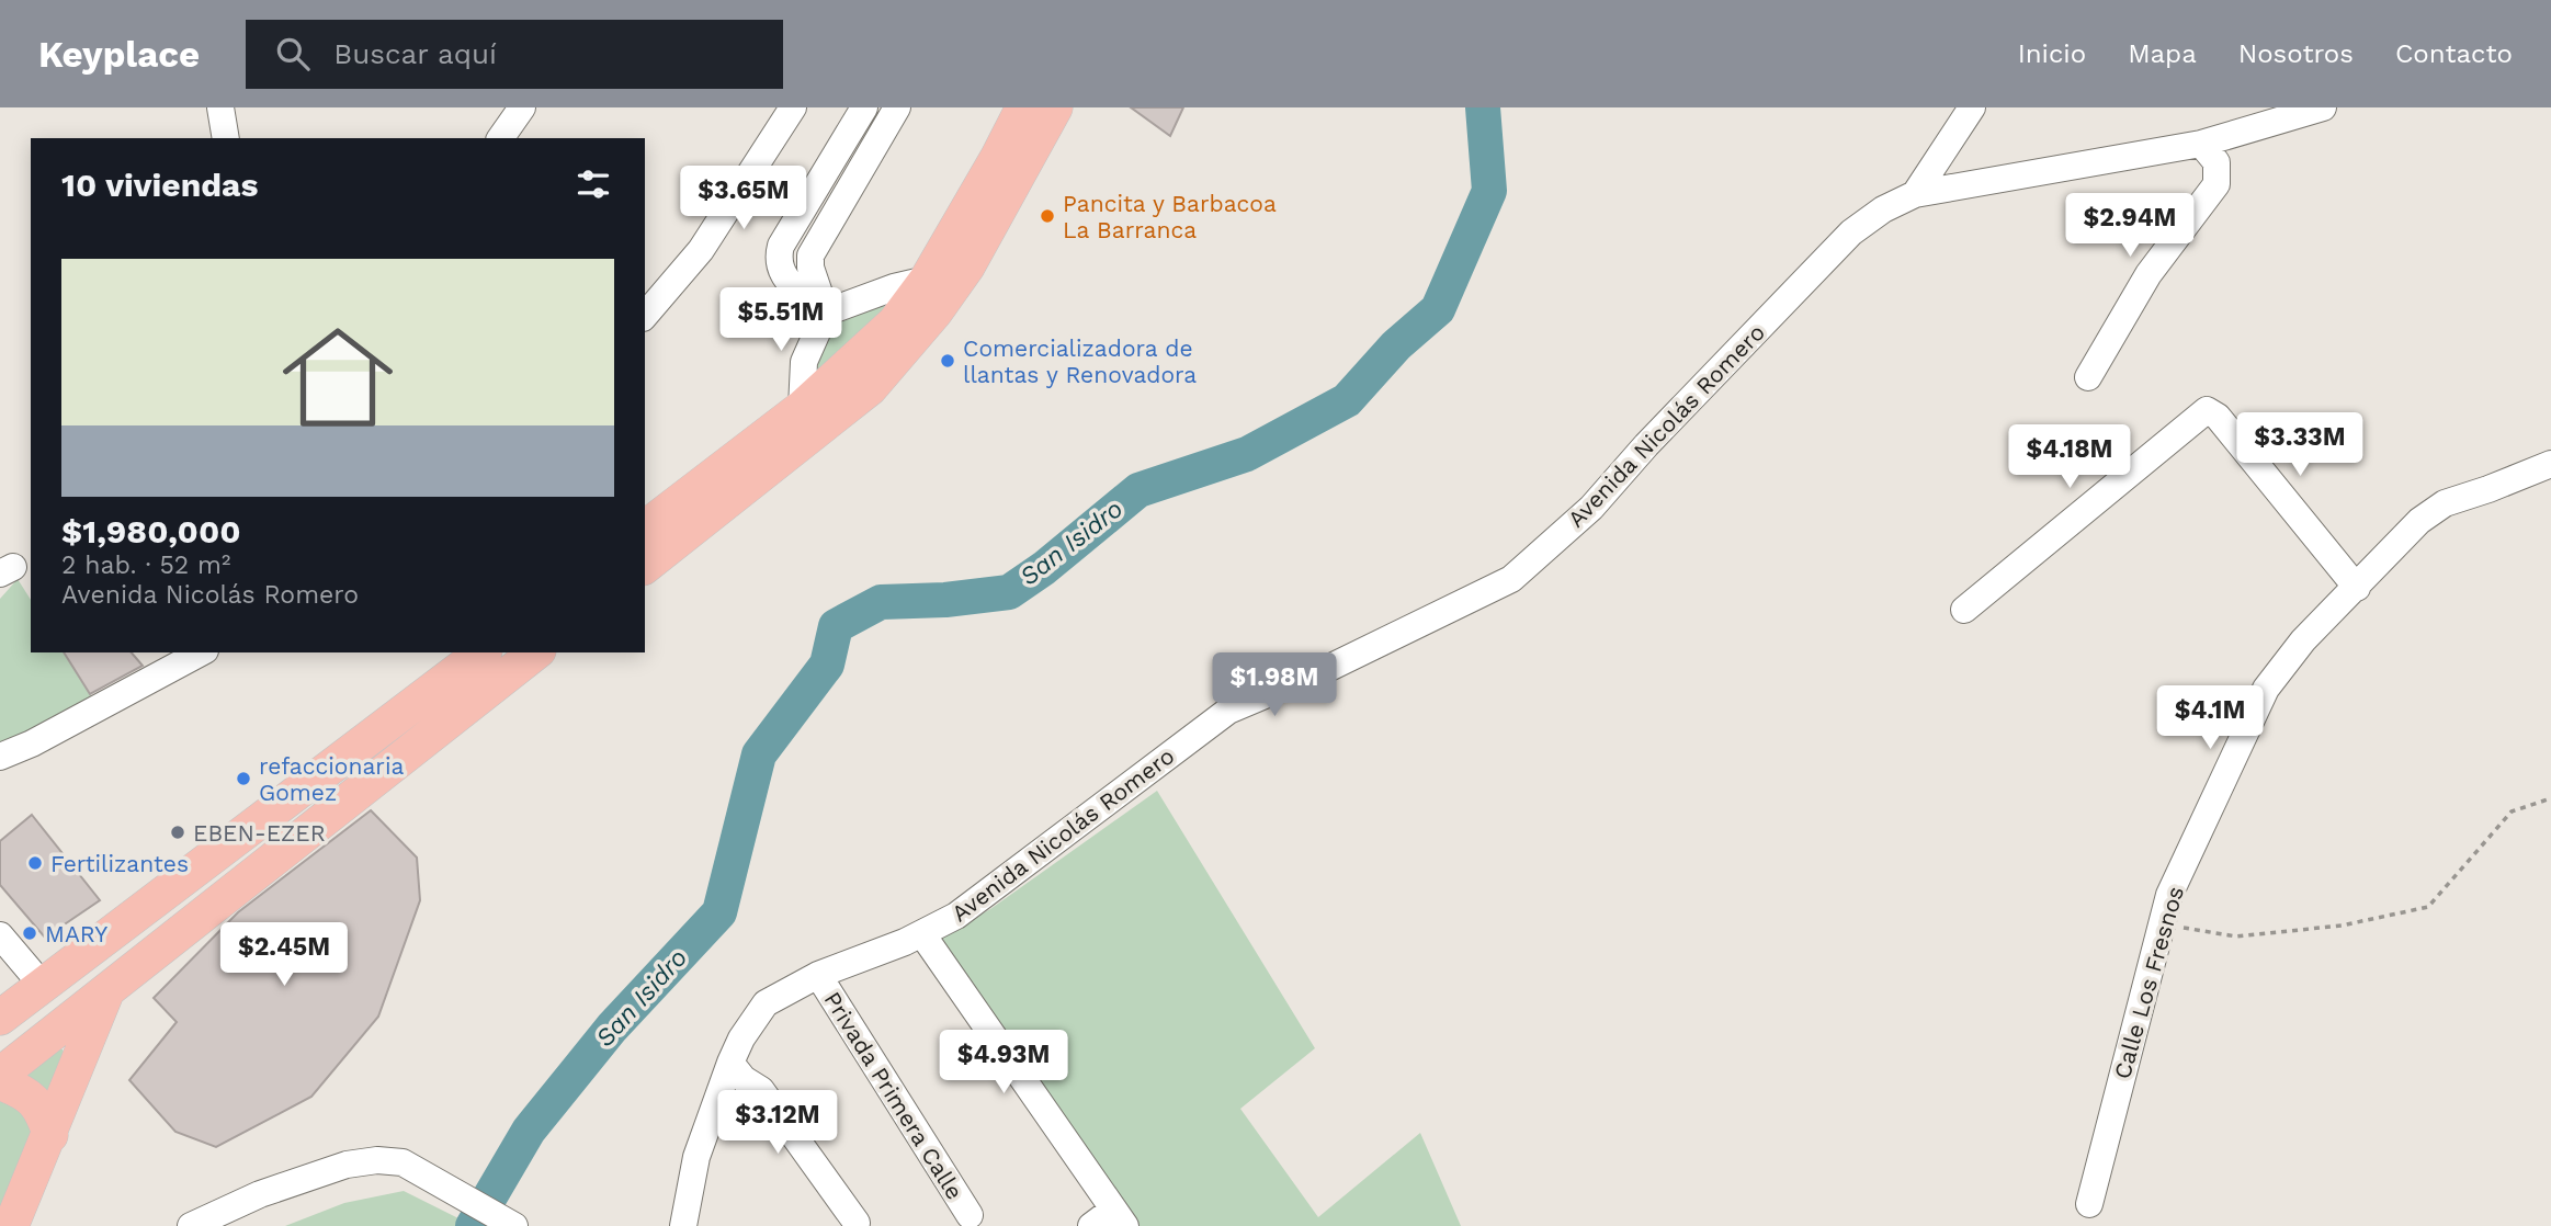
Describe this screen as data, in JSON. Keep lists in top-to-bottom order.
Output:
{
  "streets": {
    "street": ["Avenida Nicolás Romero", "Calle Los Fresnos", "Privada Primera Calle"]
  },
  "crossings": [
    ["Avenida Nicolás Romero", "Privada Primera Calle"]
  ],
  "water": ["San Isidro"],
  "places": [
    "Pancita y Barbacoa La Barranca",
    "Comercializadora de llantas y Renovadora",
    "refaccionaria Gomez",
    "EBEN-EZER",
    "Fertilizantes",
    "MARY"
  ],
  "page": {
    "header": "Keyplace",
    "search": "Buscar aquí",
    "nav": [
      "Inicio",
      "Mapa",
      "Nosotros",
      "Contacto"
    ],
    "heading": "10 viviendas",
    "price": [
      "$3.65M",
      "$2.94M",
      "$5.51M",
      "$3.33M",
      "$4.18M",
      "$1.98M",
      "$4.1M",
      "$2.45M",
      "$4.93M",
      "$3.12M"
    ],
    "list": [
      {
        "name": "$1,980,000",
        "note": "2 hab. · 52 m² · Avenida Nicolás Romero"
      }
    ]
  }
}
